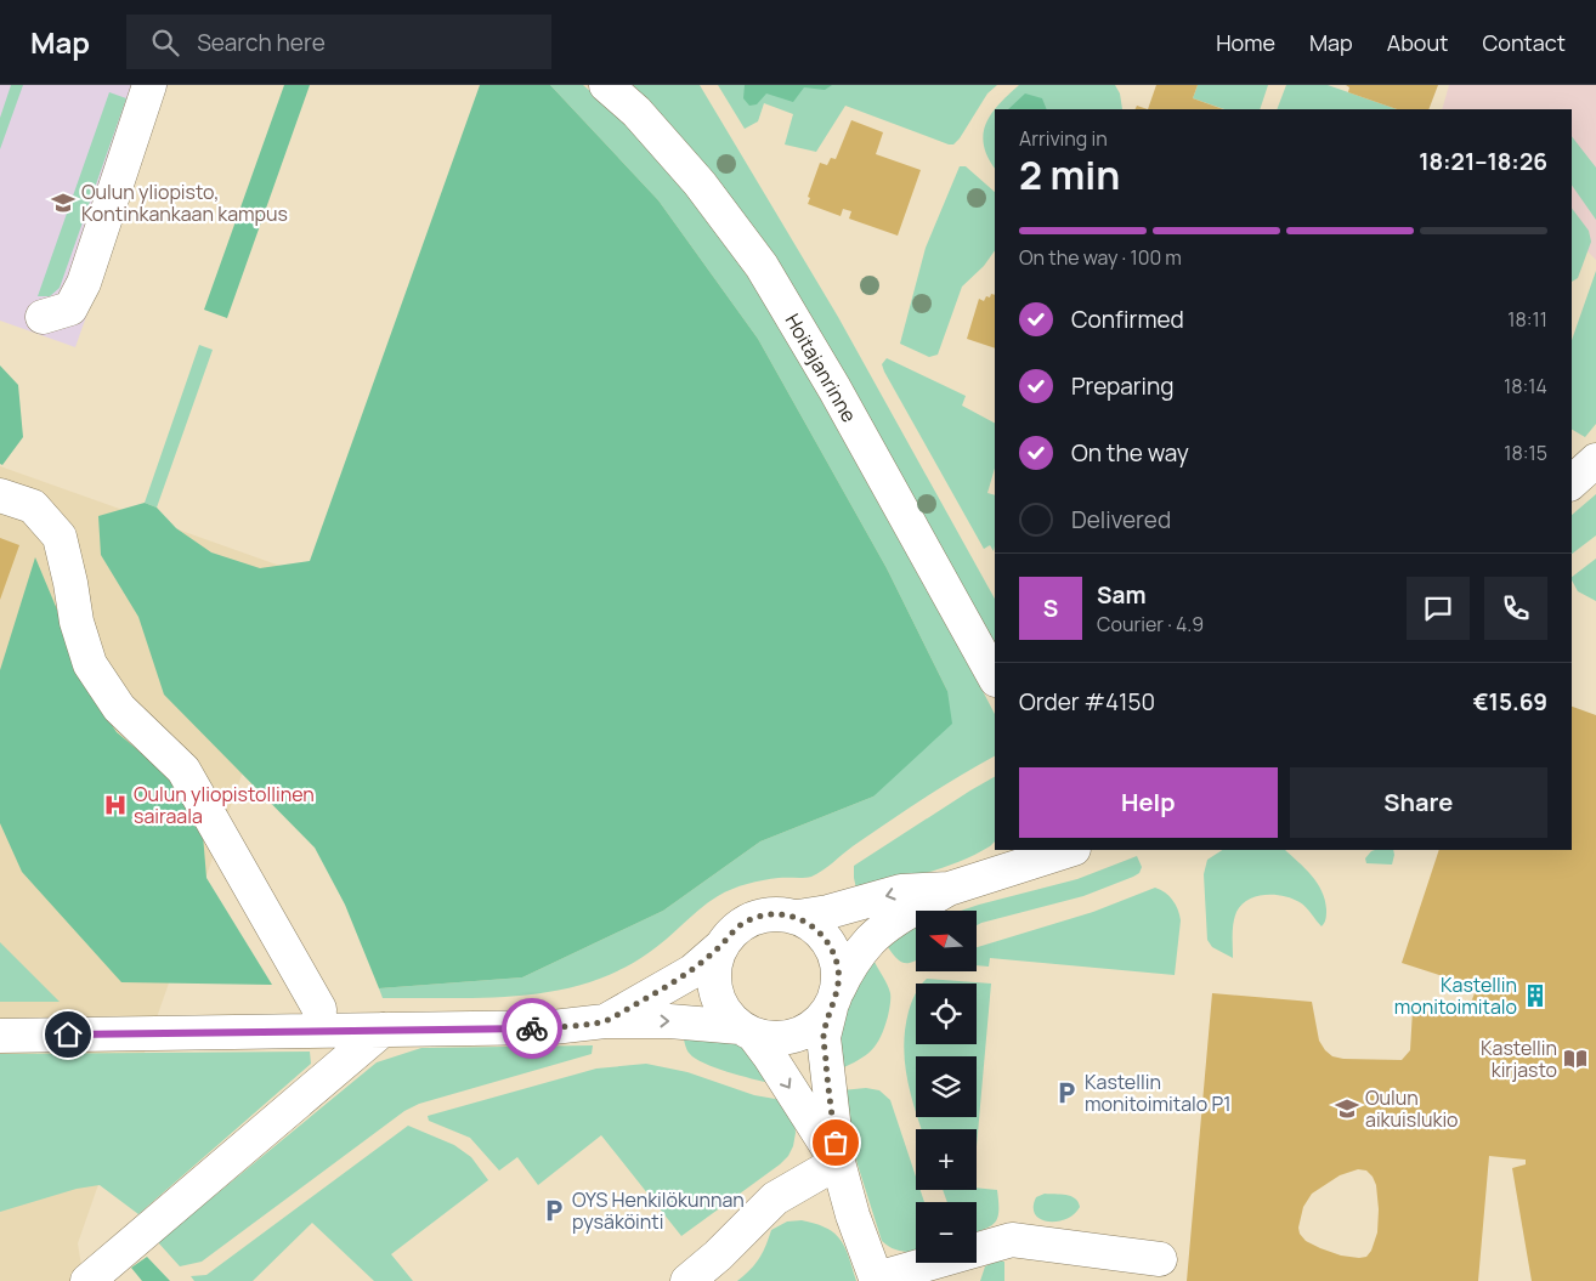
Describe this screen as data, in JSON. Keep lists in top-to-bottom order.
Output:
{
  "streets": {
    "street": ["Hoitajanrinne"]
  },
  "places": {
    "school or university": ["Oulun yliopisto, Kontinkankaan kampus", "Oulun aikuislukio"],
    "hospital": ["Oulun yliopistollinen sairaala"],
    "building": ["Kastellin monitoimitalo"],
    "library": ["Kastellin kirjasto"],
    "parking": ["Kastellin monitoimitalo P1", "OYS Henkilökunnan pysäköinti"]
  },
  "north": "left",
  "page": {
    "header": "Map",
    "search": "Search here",
    "nav": [
      "Home",
      "Map",
      "About",
      "Contact"
    ],
    "heading": ["2 min", "Arriving in", "18:21–18:26"],
    "panel": [
      "Sam",
      "Courier · 4.9",
      "Order #4150",
      "€15.69"
    ],
    "bar": "On the way · 100 m",
    "list": [
      ["Confirmed", "18:11"],
      ["Preparing", "18:14"],
      ["On the way", "18:15"],
      "Delivered"
    ],
    "round": "S",
    "buttons": ["Help", "Share"],
    "map_buttons": ["+", "−"]
  }
}
